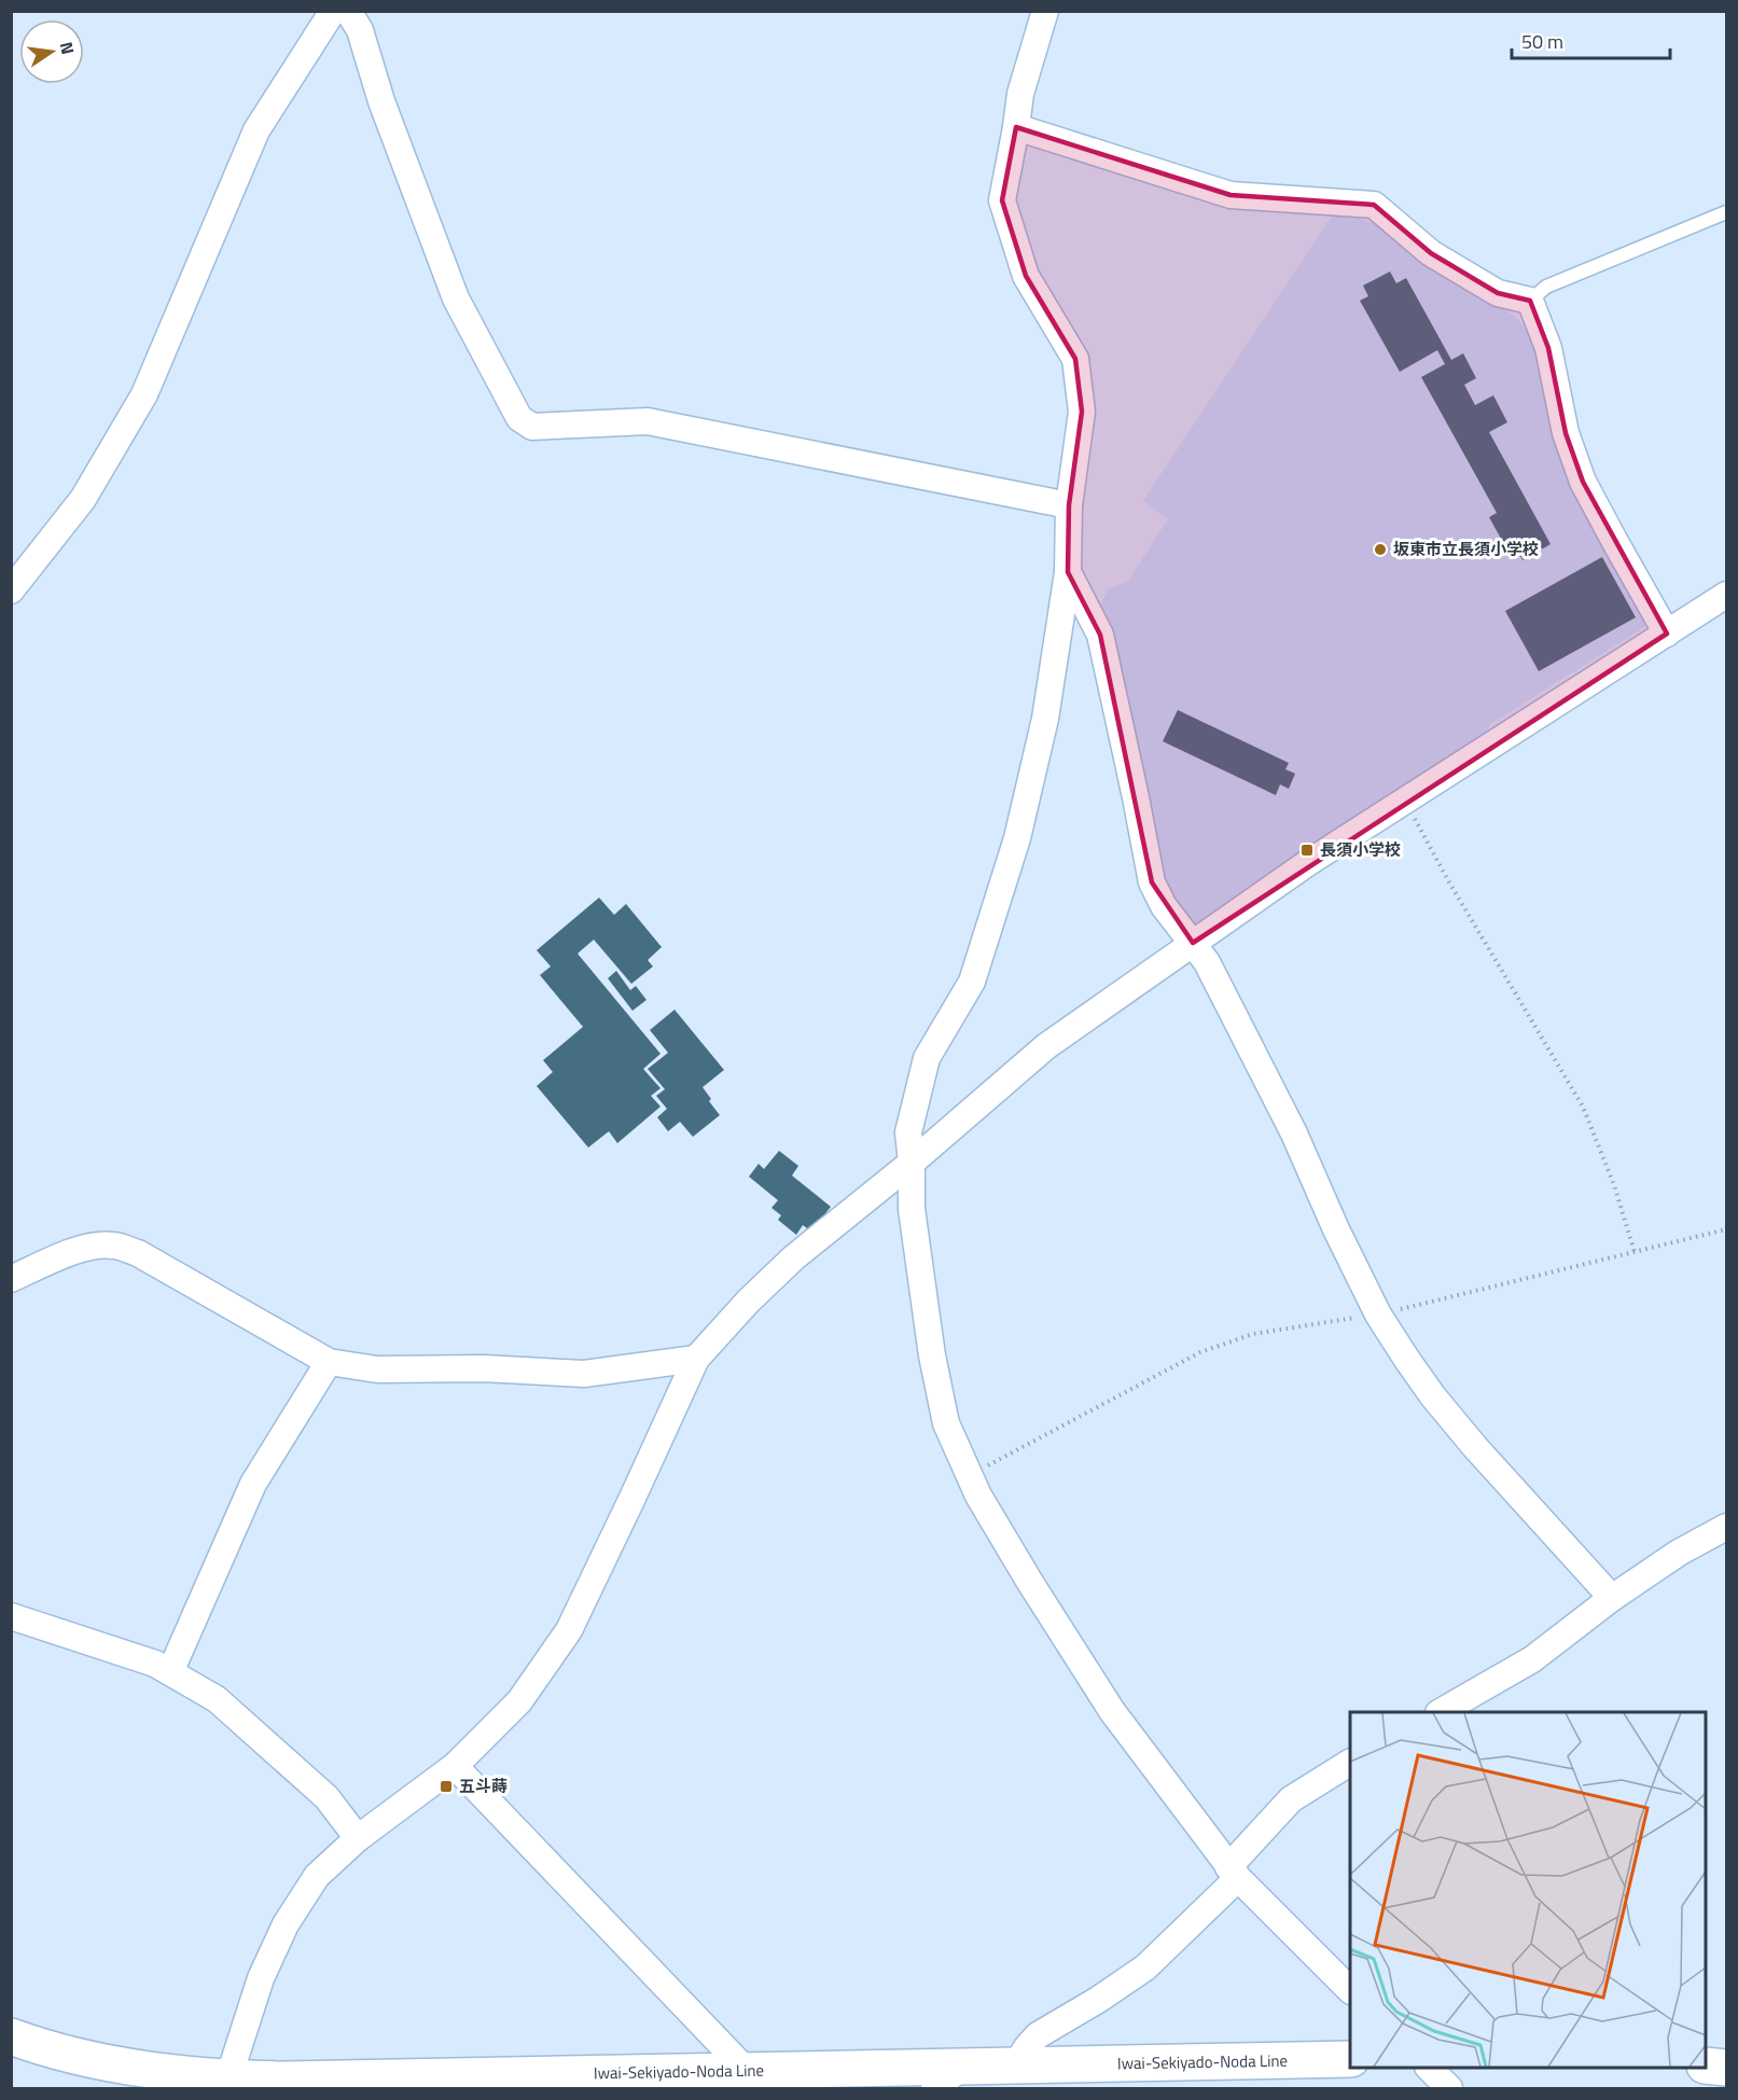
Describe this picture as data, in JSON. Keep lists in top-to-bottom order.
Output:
{
  "streets": {
    "main road": ["Iwai-Sekiyado-Noda Line"]
  },
  "places": {
    "other": ["坂東市立長須小学校"],
    "transit": ["長須小学校", "五斗蒔"]
  },
  "scale_bar": "50 m",
  "north": "right"
}
